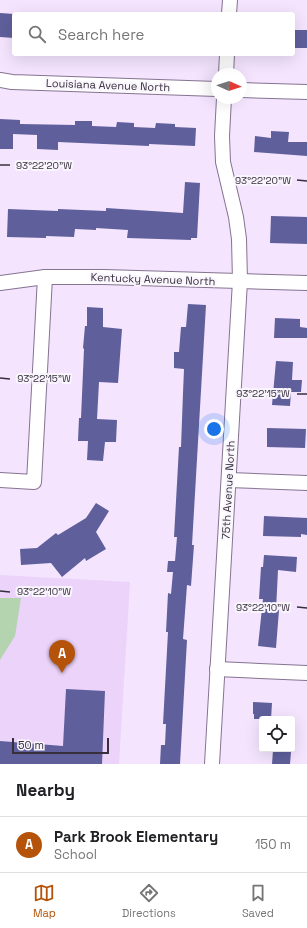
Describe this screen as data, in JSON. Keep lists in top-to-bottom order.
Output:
{
  "streets": {
    "street": ["Louisiana Avenue North", "Kentucky Avenue North", "75th Avenue North"]
  },
  "crossings": [
    ["Kentucky Avenue North", "75th Avenue North"]
  ],
  "scale_bar": "50 m",
  "north": "right",
  "page": {
    "search": "Search here",
    "pins": "A",
    "scale": "50 m",
    "heading": "Nearby",
    "list": [
      {
        "mark": "A",
        "name": "Park Brook Elementary",
        "note": "School",
        "value": "150 m"
      }
    ],
    "nav": ["Map", "Directions", "Saved"]
  },
  "coordinates": ["93°22'20\"W", "93°22'15\"W", "93°22'10\"W"]
}
